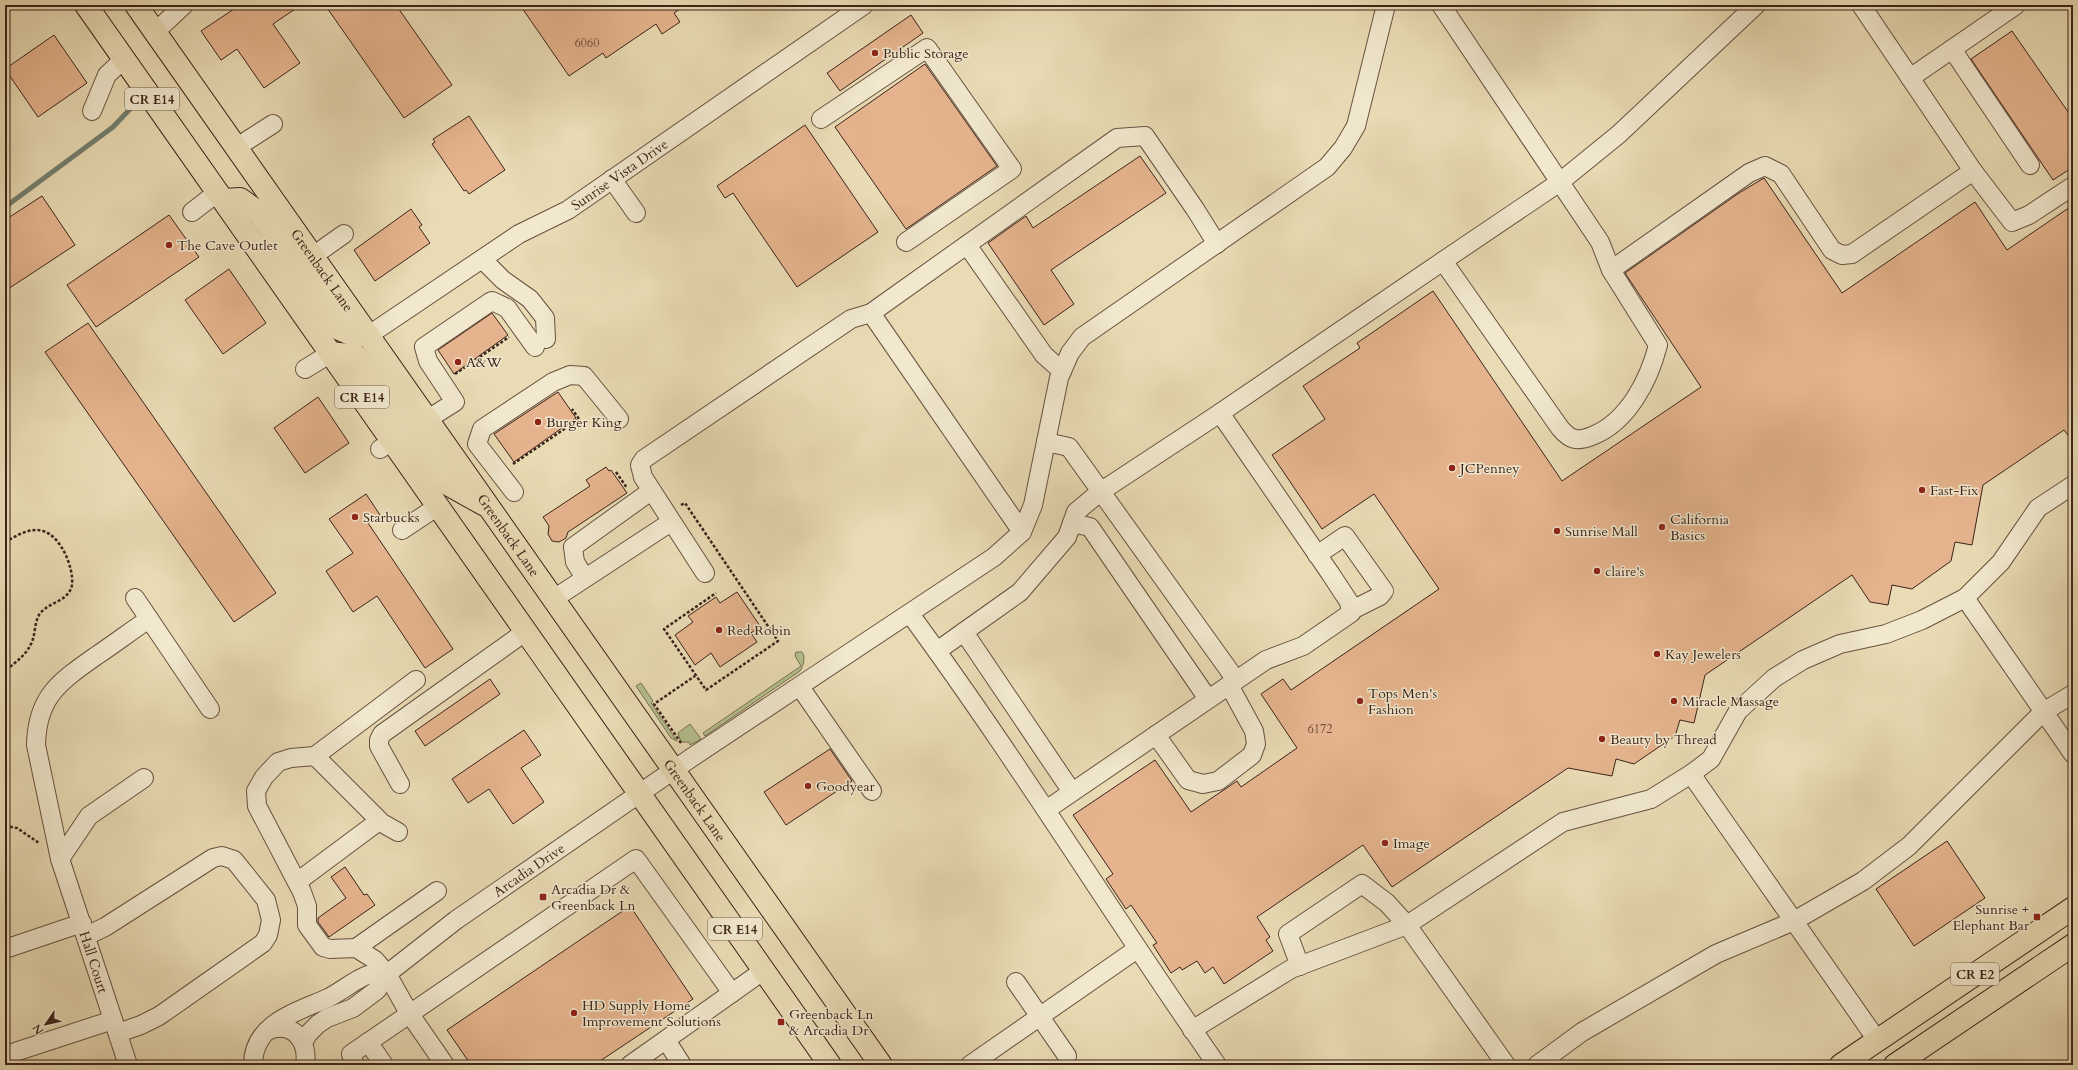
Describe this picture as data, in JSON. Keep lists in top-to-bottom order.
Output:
{
  "streets": {
    "main road": ["CR E14", "Greenback Lane", "CR E2"],
    "street": ["Sunrise Vista Drive", "Arcadia Drive", "Hall Court"]
  },
  "crossings": [
    ["CR E14", "Arcadia Drive"],
    ["Sunrise Vista Drive", "Greenback Lane"],
    ["Greenback Lane", "Arcadia Drive"]
  ],
  "places": {
    "other": [
      "Public Storage",
      "The Cave Outlet",
      "A&W",
      "Burger King",
      "JCPenney",
      "Fast-Fix",
      "Starbucks",
      "California Basics",
      "Sunrise Mall",
      "claire's",
      "Red Robin",
      "Kay Jewelers",
      "Tops Men's Fashion",
      "Miracle Massage",
      "Beauty by Thread",
      "Goodyear",
      "Image",
      "HD Supply Home Improvement Solutions"
    ],
    "transit": ["Arcadia Dr & Greenback Ln", "Sunrise + Elephant Bar", "Greenback Ln & Arcadia Dr"]
  },
  "house_numbers": ["6060", "6172"],
  "north": "bottom left"
}
